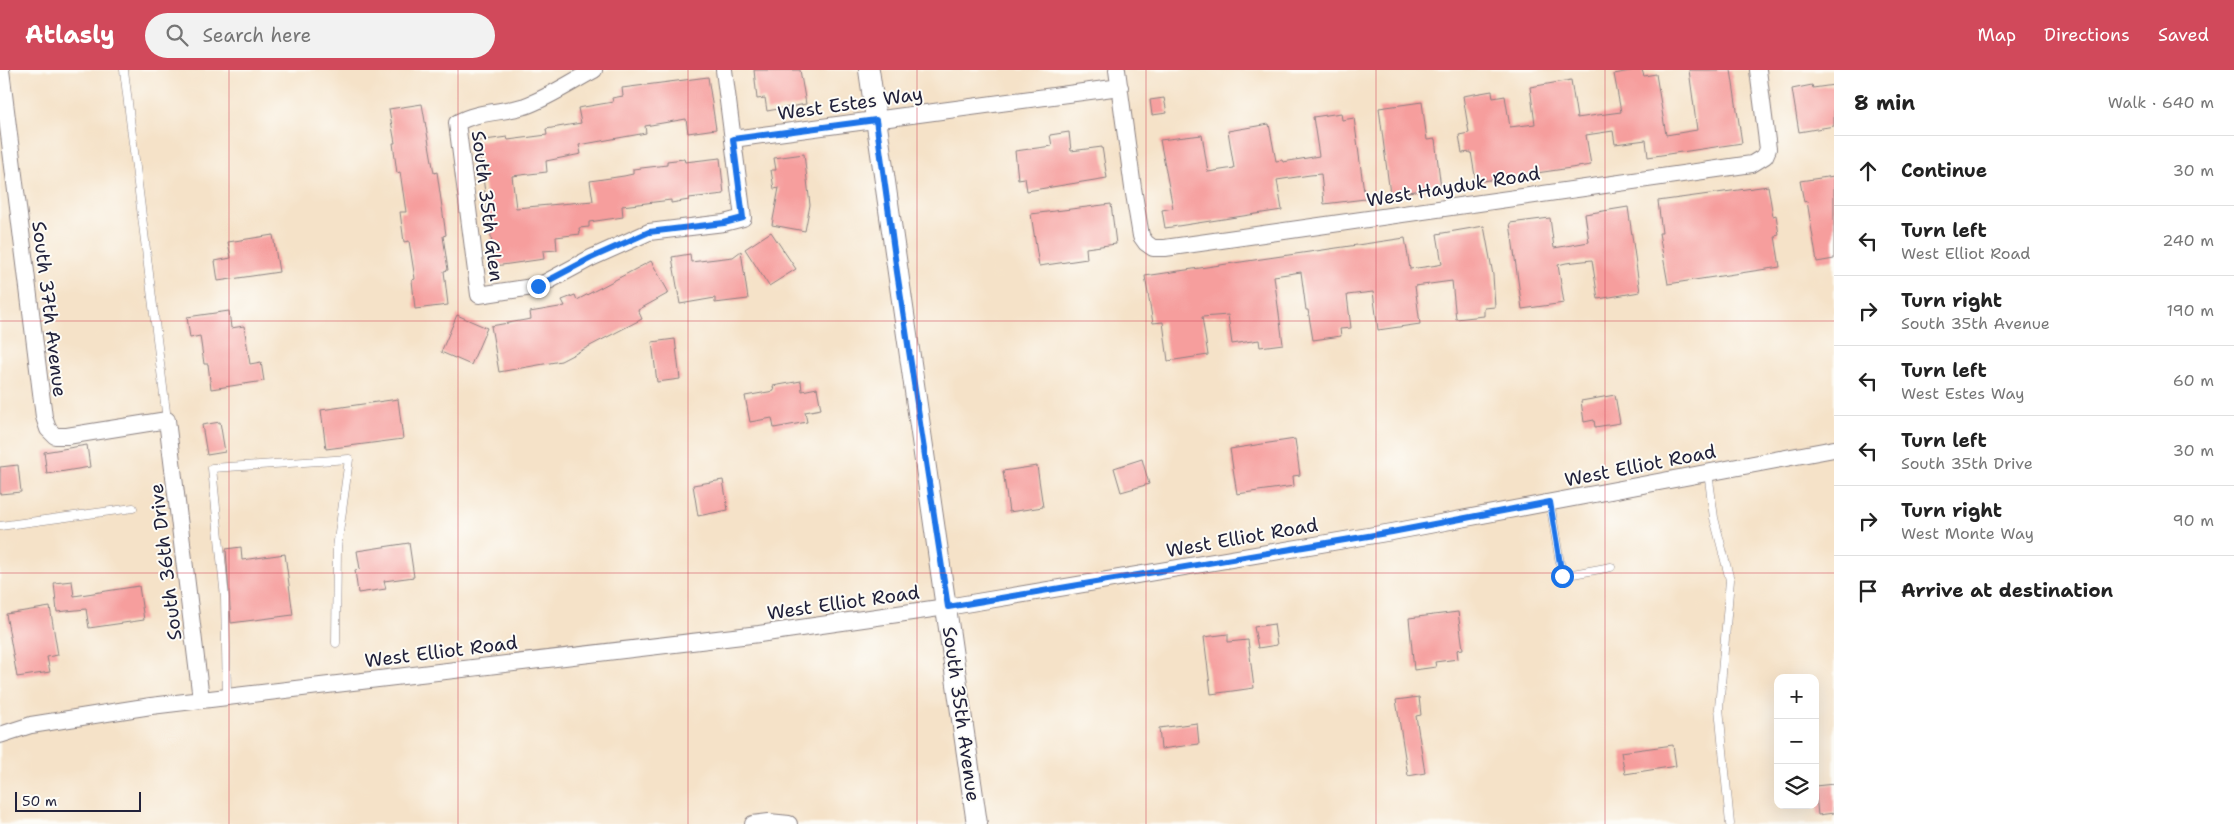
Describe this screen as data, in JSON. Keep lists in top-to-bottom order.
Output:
{
  "streets": {
    "street": [
      "West Estes Way",
      "West Hayduk Road",
      "South 35th Glen",
      "South 37th Avenue",
      "West Elliot Road",
      "South 36th Drive",
      "South 35th Avenue"
    ]
  },
  "crossings": [
    ["West Estes Way", "West Hayduk Road"],
    ["West Estes Way", "South 35th Glen"],
    ["West Estes Way", "South 35th Avenue"],
    ["South 37th Avenue", "South 36th Drive"],
    ["West Elliot Road", "South 36th Drive"],
    ["West Elliot Road", "South 35th Avenue"]
  ],
  "scale_bar": "50 m",
  "page": {
    "header": "Atlasly",
    "search": "Search here",
    "nav": ["Map", "Directions", "Saved"],
    "heading": ["8 min", "Walk · 640 m"],
    "list": [
      ["Continue", "30 m"],
      ["Turn left", "West Elliot Road", "240 m"],
      ["Turn right", "South 35th Avenue", "190 m"],
      ["Turn left", "West Estes Way", "60 m"],
      ["Turn left", "South 35th Drive", "30 m"],
      ["Turn right", "West Monte Way", "90 m"],
      "Arrive at destination"
    ],
    "map_buttons": ["+", "−"],
    "scale": "50 m"
  }
}
